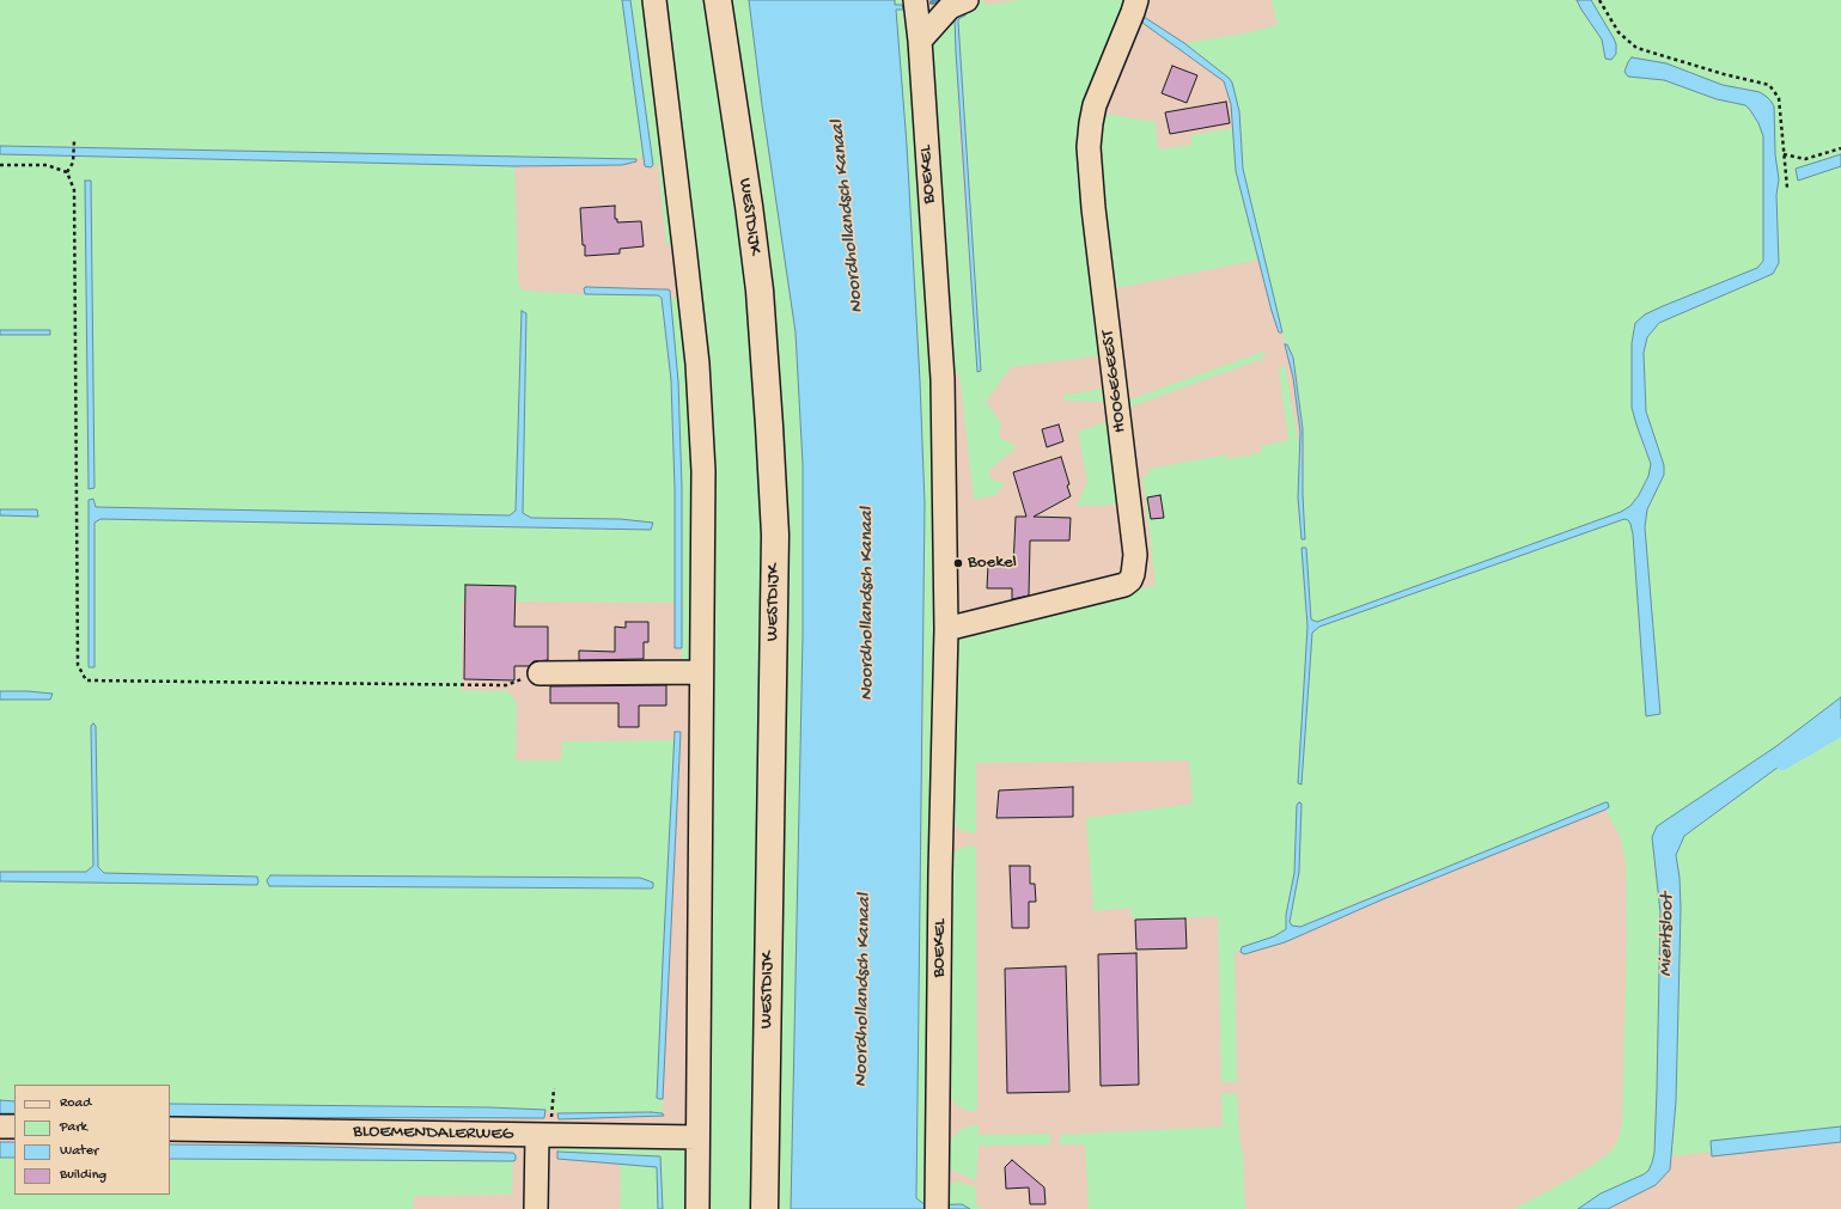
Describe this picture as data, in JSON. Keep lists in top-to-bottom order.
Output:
{
  "streets": {
    "main road": ["WESTDIJK"],
    "street": ["BOEKEL", "HOOGEGEEST", "BLOEMENDALERWEG"]
  },
  "crossings": [
    ["BOEKEL", "HOOGEGEEST"]
  ],
  "water": ["Noordhollandsch Kanaal", "Mientsloot"],
  "places": ["Boekel"],
  "legend": [
    "Road",
    "Park",
    "Water",
    "Building"
  ]
}
